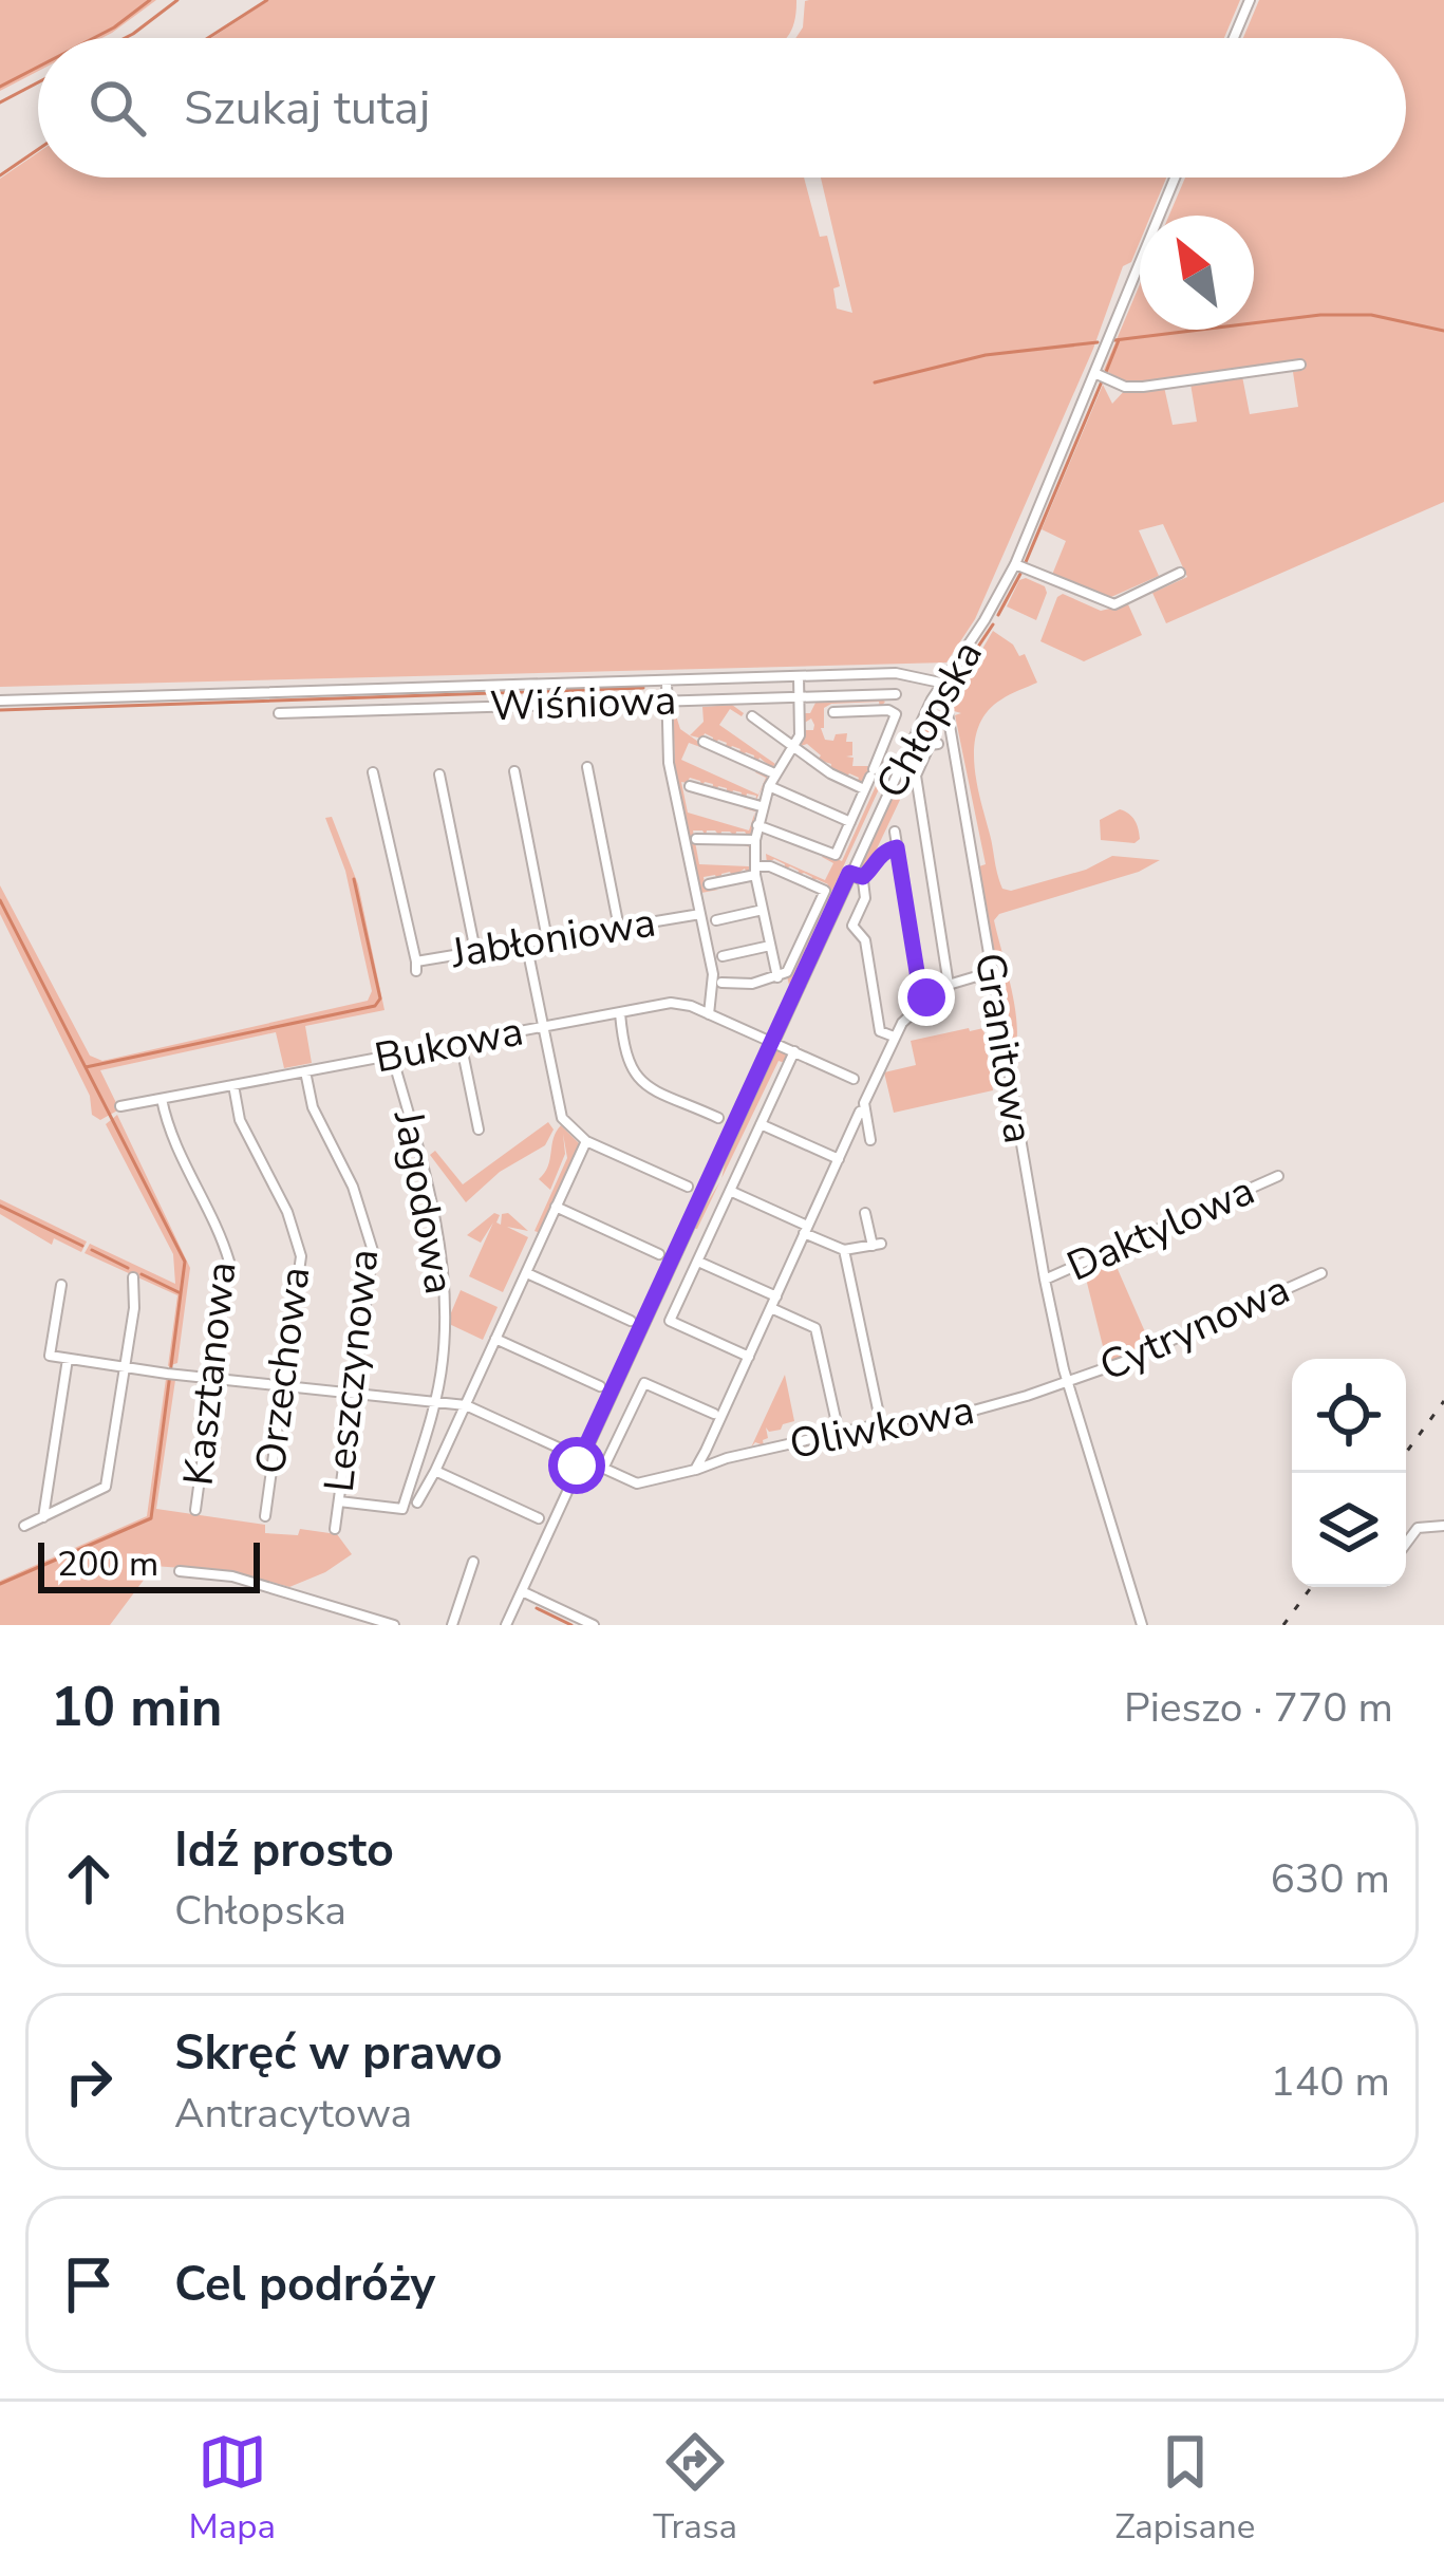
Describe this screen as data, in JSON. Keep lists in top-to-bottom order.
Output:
{
  "streets": {
    "street": [
      "Wiśniowa",
      "Chłopska",
      "Jabłoniowa",
      "Bukowa",
      "Granitowa",
      "Jagodowa",
      "Daktylowa",
      "Cytrynowa",
      "Orzechowa",
      "Leszczynowa",
      "Kasztanowa",
      "Oliwkowa"
    ]
  },
  "crossings": [
    ["Chłopska", "Bukowa"],
    ["Chłopska", "Granitowa"],
    ["Chłopska", "Oliwkowa"],
    ["Bukowa", "Jagodowa"],
    ["Bukowa", "Orzechowa"],
    ["Bukowa", "Leszczynowa"],
    ["Bukowa", "Kasztanowa"],
    ["Granitowa", "Daktylowa"],
    ["Granitowa", "Cytrynowa"],
    ["Granitowa", "Oliwkowa"],
    ["Jagodowa", "Leszczynowa"],
    ["Jagodowa", "Oliwkowa"],
    ["Cytrynowa", "Oliwkowa"],
    ["Orzechowa", "Oliwkowa"],
    ["Leszczynowa", "Oliwkowa"],
    ["Kasztanowa", "Oliwkowa"]
  ],
  "scale_bar": "200 m",
  "north": "top left",
  "page": {
    "search": "Szukaj tutaj",
    "scale": "200 m",
    "heading": ["10 min", "Pieszo · 770 m"],
    "list": [
      ["Idź prosto", "Chłopska", "630 m"],
      ["Skręć w prawo", "Antracytowa", "140 m"],
      "Cel podróży"
    ],
    "nav": ["Mapa", "Trasa", "Zapisane"]
  }
}
